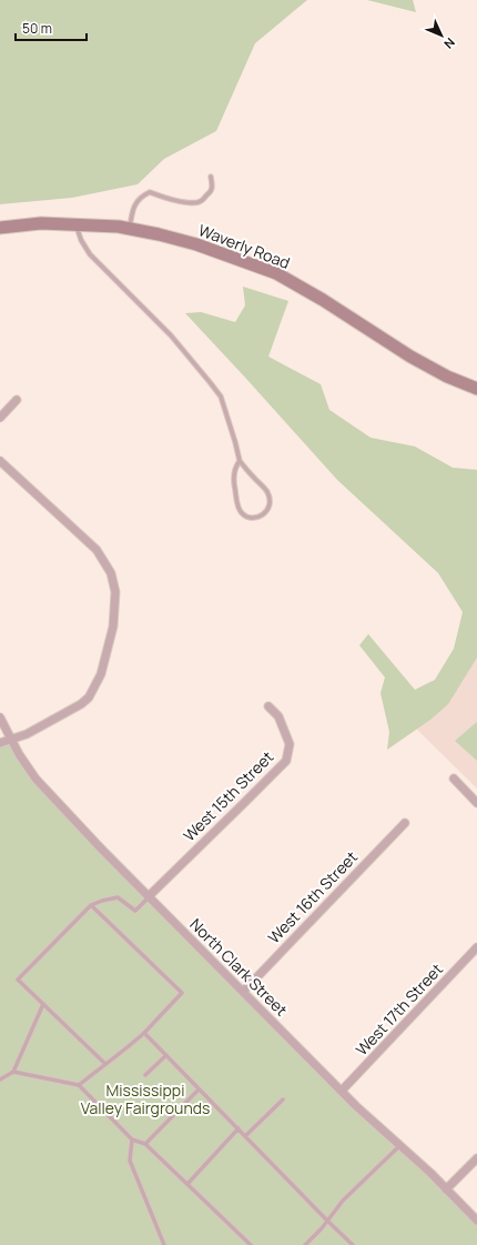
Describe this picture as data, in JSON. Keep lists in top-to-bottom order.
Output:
{
  "streets": {
    "street": [
      "Waverly Road",
      "West 15th Street",
      "West 16th Street",
      "North Clark Street",
      "West 17th Street"
    ]
  },
  "crossings": [
    ["West 15th Street", "North Clark Street"],
    ["West 16th Street", "North Clark Street"],
    ["North Clark Street", "West 17th Street"]
  ],
  "parks": ["Mississippi Valley Fairgrounds"],
  "scale_bar": "50 m",
  "north": "bottom right"
}
